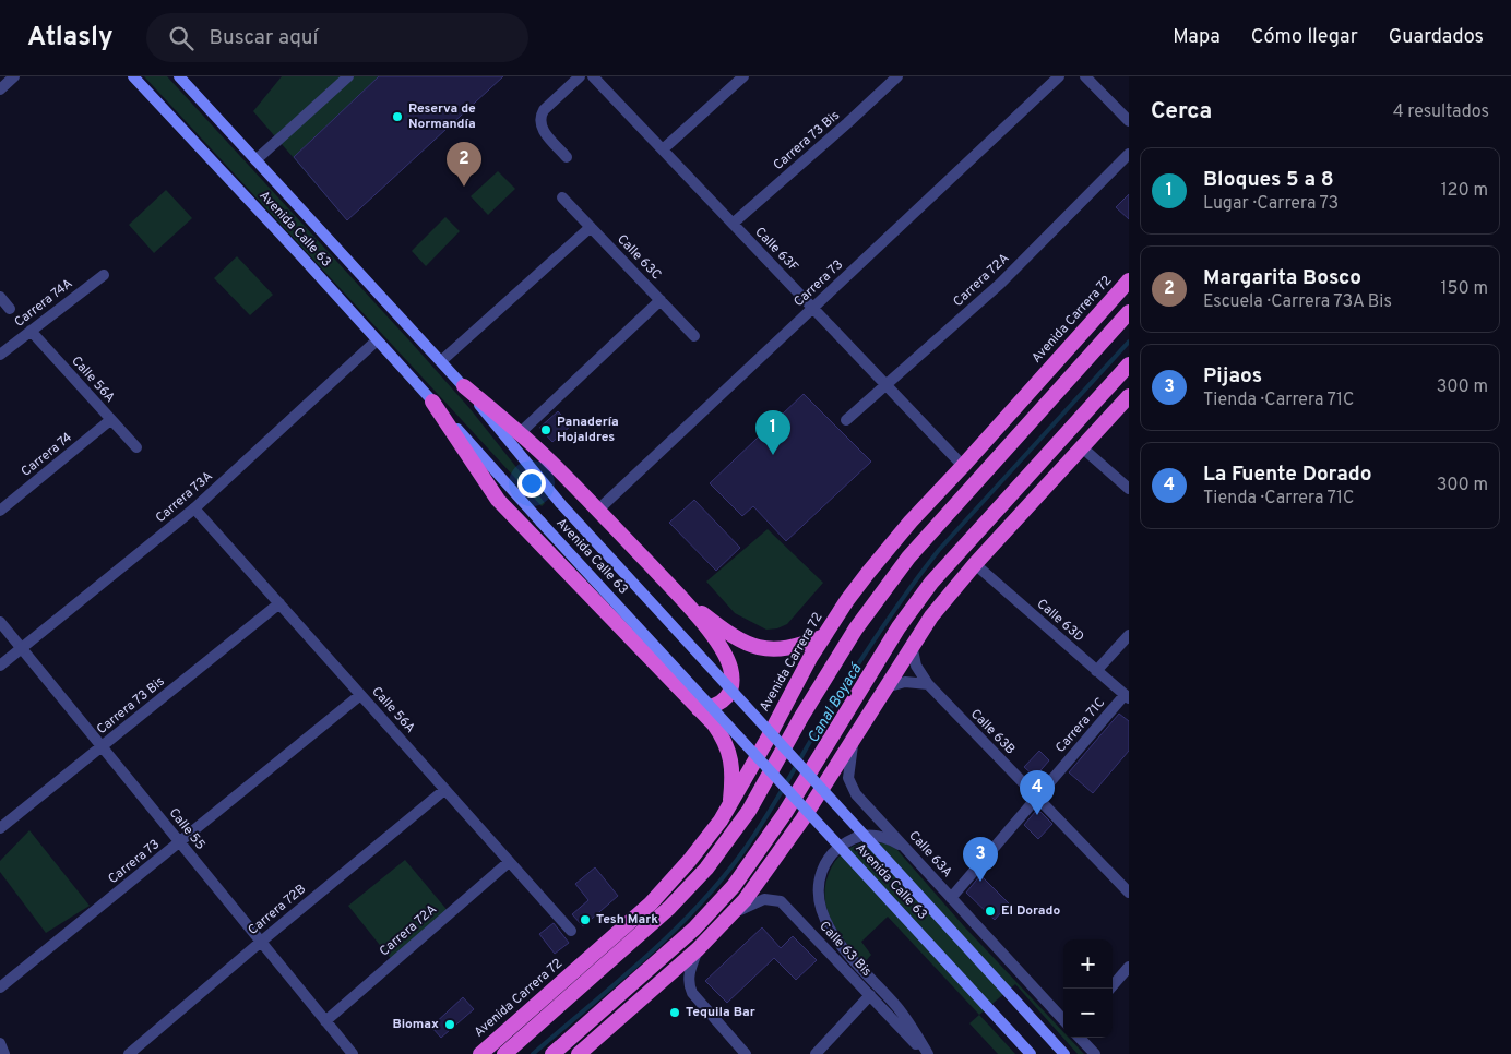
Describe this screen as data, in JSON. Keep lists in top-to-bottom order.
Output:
{
  "streets": {
    "highway": ["Avenida Carrera 72"],
    "main road": ["Avenida Calle 63"],
    "street": [
      "Carrera 73 Bis",
      "Calle 63F",
      "Calle 63C",
      "Carrera 72A",
      "Carrera 73",
      "Carrera 74A",
      "Calle 56A",
      "Carrera 74",
      "Carrera 73A",
      "Calle 63D",
      "Carrera 71C",
      "Calle 63B",
      "Calle 55",
      "Calle 63A",
      "Carrera 72B",
      "Calle 63 Bis"
    ]
  },
  "crossings": [
    ["Carrera 73 Bis", "Calle 63F"],
    ["Carrera 73 Bis", "Calle 56A"],
    ["Carrera 73 Bis", "Calle 55"],
    ["Avenida Calle 63", "Carrera 73A"],
    ["Calle 63F", "Carrera 72A"],
    ["Calle 63F", "Carrera 73"],
    ["Calle 63F", "Avenida Carrera 72"],
    ["Carrera 72A", "Calle 56A"],
    ["Carrera 72A", "Calle 55"],
    ["Carrera 73", "Calle 56A"],
    ["Carrera 73", "Calle 55"],
    ["Carrera 74A", "Calle 56A"],
    ["Calle 56A", "Carrera 74"],
    ["Calle 56A", "Carrera 73A"],
    ["Calle 56A", "Carrera 72B"],
    ["Carrera 73A", "Calle 55"],
    ["Calle 63D", "Carrera 71C"],
    ["Carrera 71C", "Calle 63B"],
    ["Carrera 71C", "Calle 63A"],
    ["Calle 55", "Carrera 72B"]
  ],
  "water": ["Canal Boyacá"],
  "places": [
    "Reserva de Normandía",
    "Panadería Hojaldres",
    "El Dorado",
    "Tesh Mark",
    "Tequila Bar",
    "Biomax"
  ],
  "page": {
    "header": "Atlasly",
    "search": "Buscar aquí",
    "nav": ["Mapa", "Cómo llegar", "Guardados"],
    "heading": ["Cerca", "4 resultados"],
    "pins": [
      "2",
      "1",
      "4",
      "3"
    ],
    "list": [
      {
        "mark": "1",
        "name": "Bloques 5 a 8",
        "note": "Lugar · Carrera 73",
        "value": "120 m"
      },
      {
        "mark": "2",
        "name": "Margarita Bosco",
        "note": "Escuela · Carrera 73A Bis",
        "value": "150 m"
      },
      {
        "mark": "3",
        "name": "Pijaos",
        "note": "Tienda · Carrera 71C",
        "value": "300 m"
      },
      {
        "mark": "4",
        "name": "La Fuente Dorado",
        "note": "Tienda · Carrera 71C",
        "value": "300 m"
      }
    ],
    "map_buttons": ["+", "−"]
  }
}
